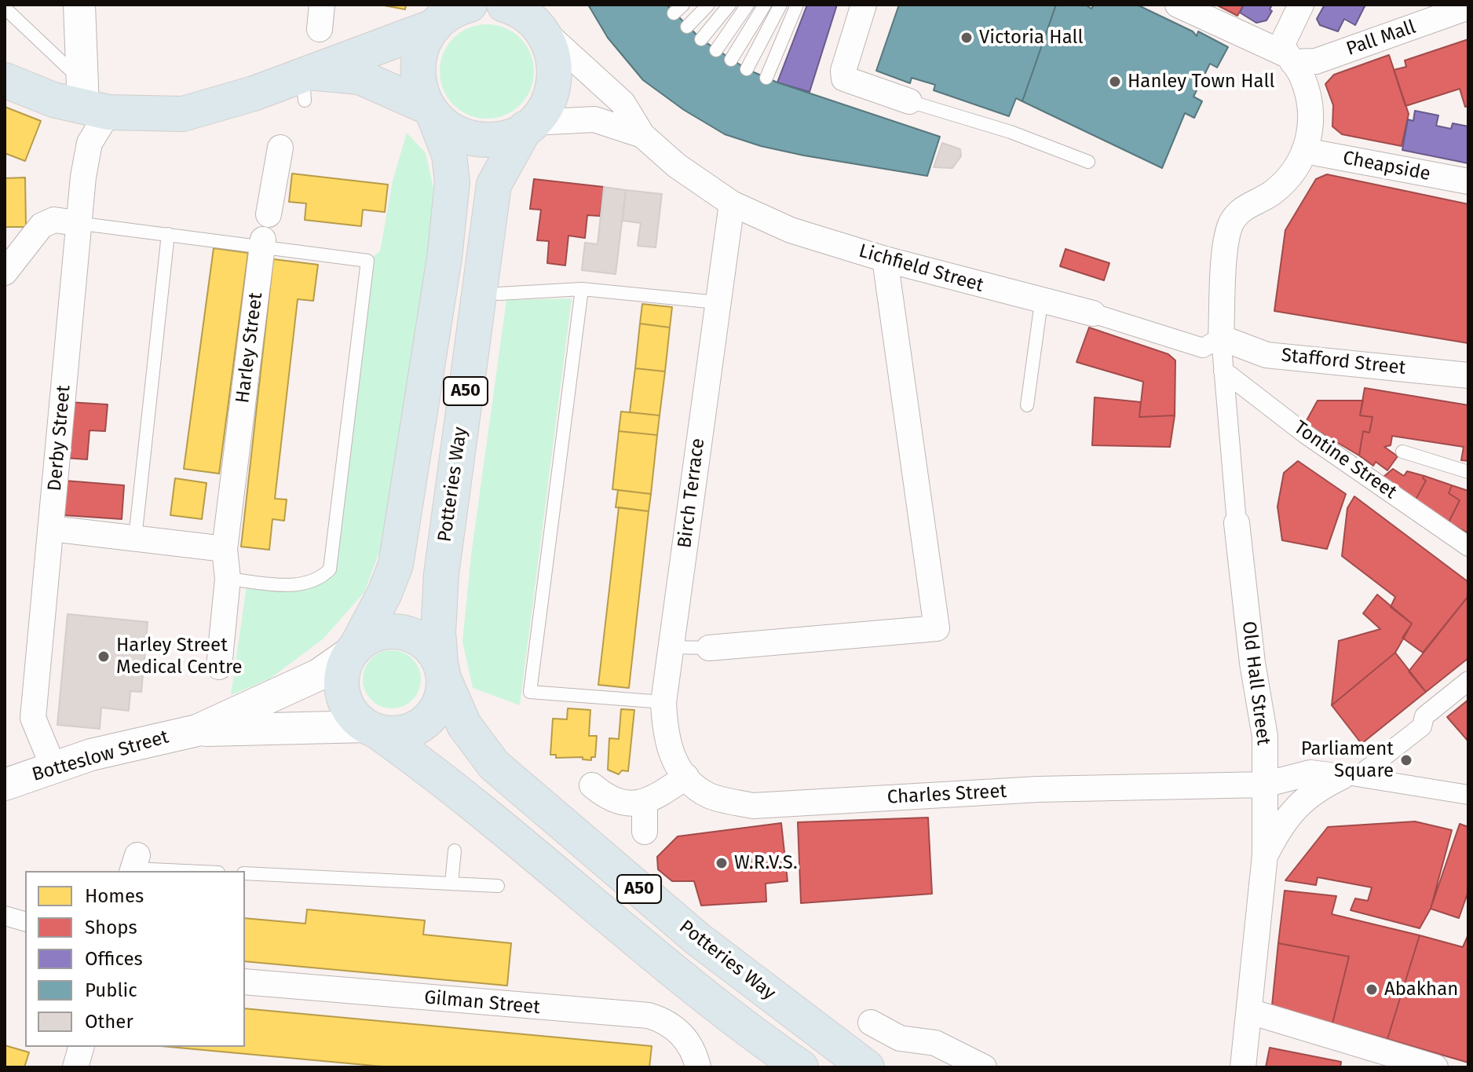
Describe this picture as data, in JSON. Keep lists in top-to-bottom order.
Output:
{
  "streets": {
    "highway": ["A50", "Potteries Way"],
    "street": [
      "Pall Mall",
      "Cheapside",
      "Lichfield Street",
      "Harley Street",
      "Stafford Street",
      "Derby Street",
      "Tontine Street",
      "Birch Terrace",
      "Old Hall Street",
      "Botteslow Street",
      "Charles Street",
      "Gilman Street"
    ]
  },
  "crossings": [
    ["Lichfield Street", "Stafford Street"],
    ["Lichfield Street", "Potteries Way"],
    ["Lichfield Street", "Birch Terrace"],
    ["Lichfield Street", "Old Hall Street"],
    ["Stafford Street", "Old Hall Street"],
    ["A50", "Potteries Way"],
    ["A50", "Botteslow Street"],
    ["Derby Street", "Botteslow Street"],
    ["Tontine Street", "Old Hall Street"],
    ["Potteries Way", "Botteslow Street"],
    ["Birch Terrace", "Charles Street"],
    ["Old Hall Street", "Charles Street"]
  ],
  "places": [
    "Victoria Hall",
    "Hanley Town Hall",
    "Harley Street Medical Centre",
    "Parliament Square",
    "W.R.V.S.",
    "Abakhan"
  ],
  "legend": [
    "Homes",
    "Shops",
    "Offices",
    "Public",
    "Other"
  ]
}
